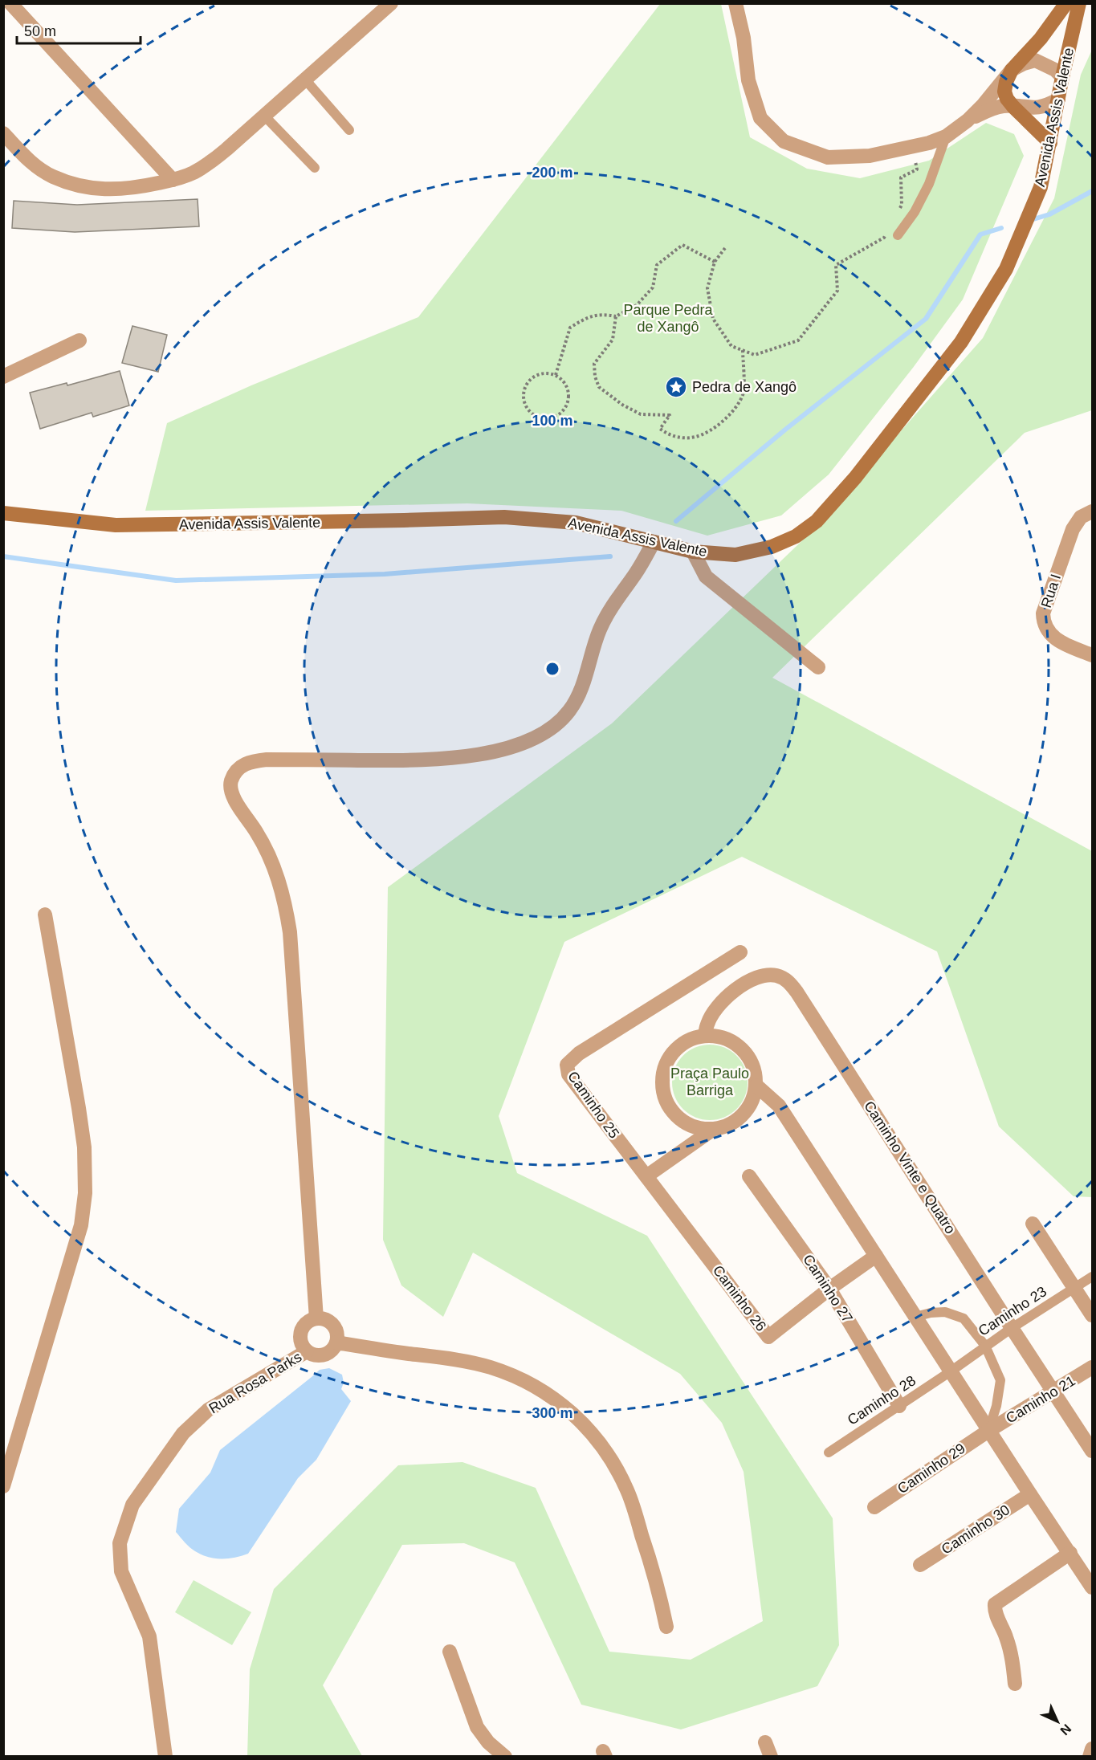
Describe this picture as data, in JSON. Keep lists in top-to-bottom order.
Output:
{
  "streets": {
    "main road": ["Avenida Assis Valente"],
    "street": [
      "Rua I",
      "Caminho 25",
      "Caminho Vinte e Quatro",
      "Caminho 27",
      "Caminho 26",
      "Rua Rosa Parks",
      "Caminho 21",
      "Caminho 29",
      "Caminho 30"
    ],
    "lane": ["Caminho 23", "Caminho 28"]
  },
  "crossings": [
    ["Caminho 25", "Caminho 26"],
    ["Caminho Vinte e Quatro", "Caminho 23"],
    ["Caminho Vinte e Quatro", "Caminho 21"],
    ["Caminho 27", "Caminho 26"],
    ["Caminho 27", "Caminho 28"],
    ["Caminho 23", "Caminho 28"],
    ["Caminho 21", "Caminho 29"]
  ],
  "parks": ["Parque Pedra de Xangô", "Praça Paulo Barriga"],
  "places": {
    "place": ["Pedra de Xangô"]
  },
  "scale_bar": "50 m",
  "north": "bottom right",
  "rings": ["200 m", "100 m", "300 m"]
}
